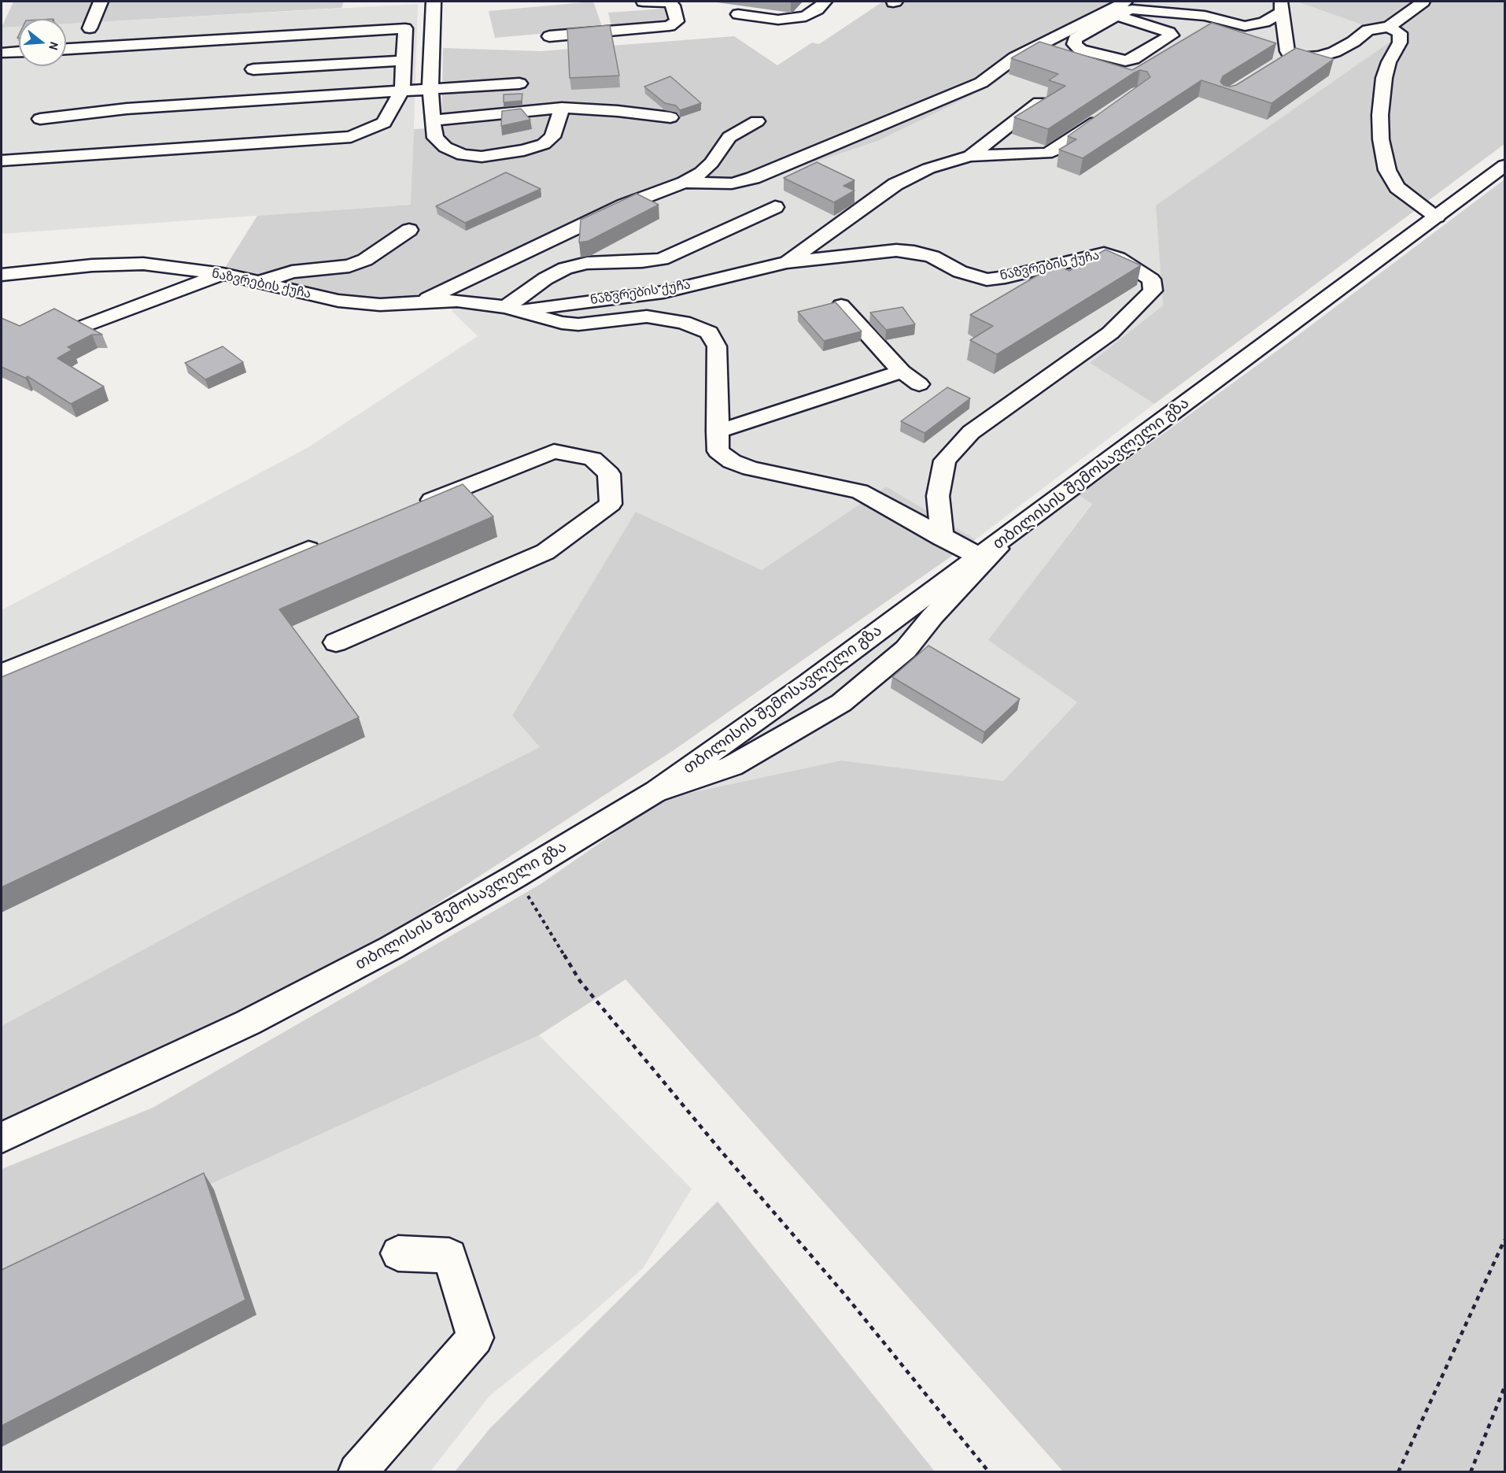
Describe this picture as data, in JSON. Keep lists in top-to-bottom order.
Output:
{
  "streets": {
    "main road": ["ნაზვრების ქუჩა", "თბილისის შემოსავლელი გზა"]
  },
  "crossings": [
    ["ნაზვრების ქუჩა", "თბილისის შემოსავლელი გზა"]
  ],
  "north": "right"
}
